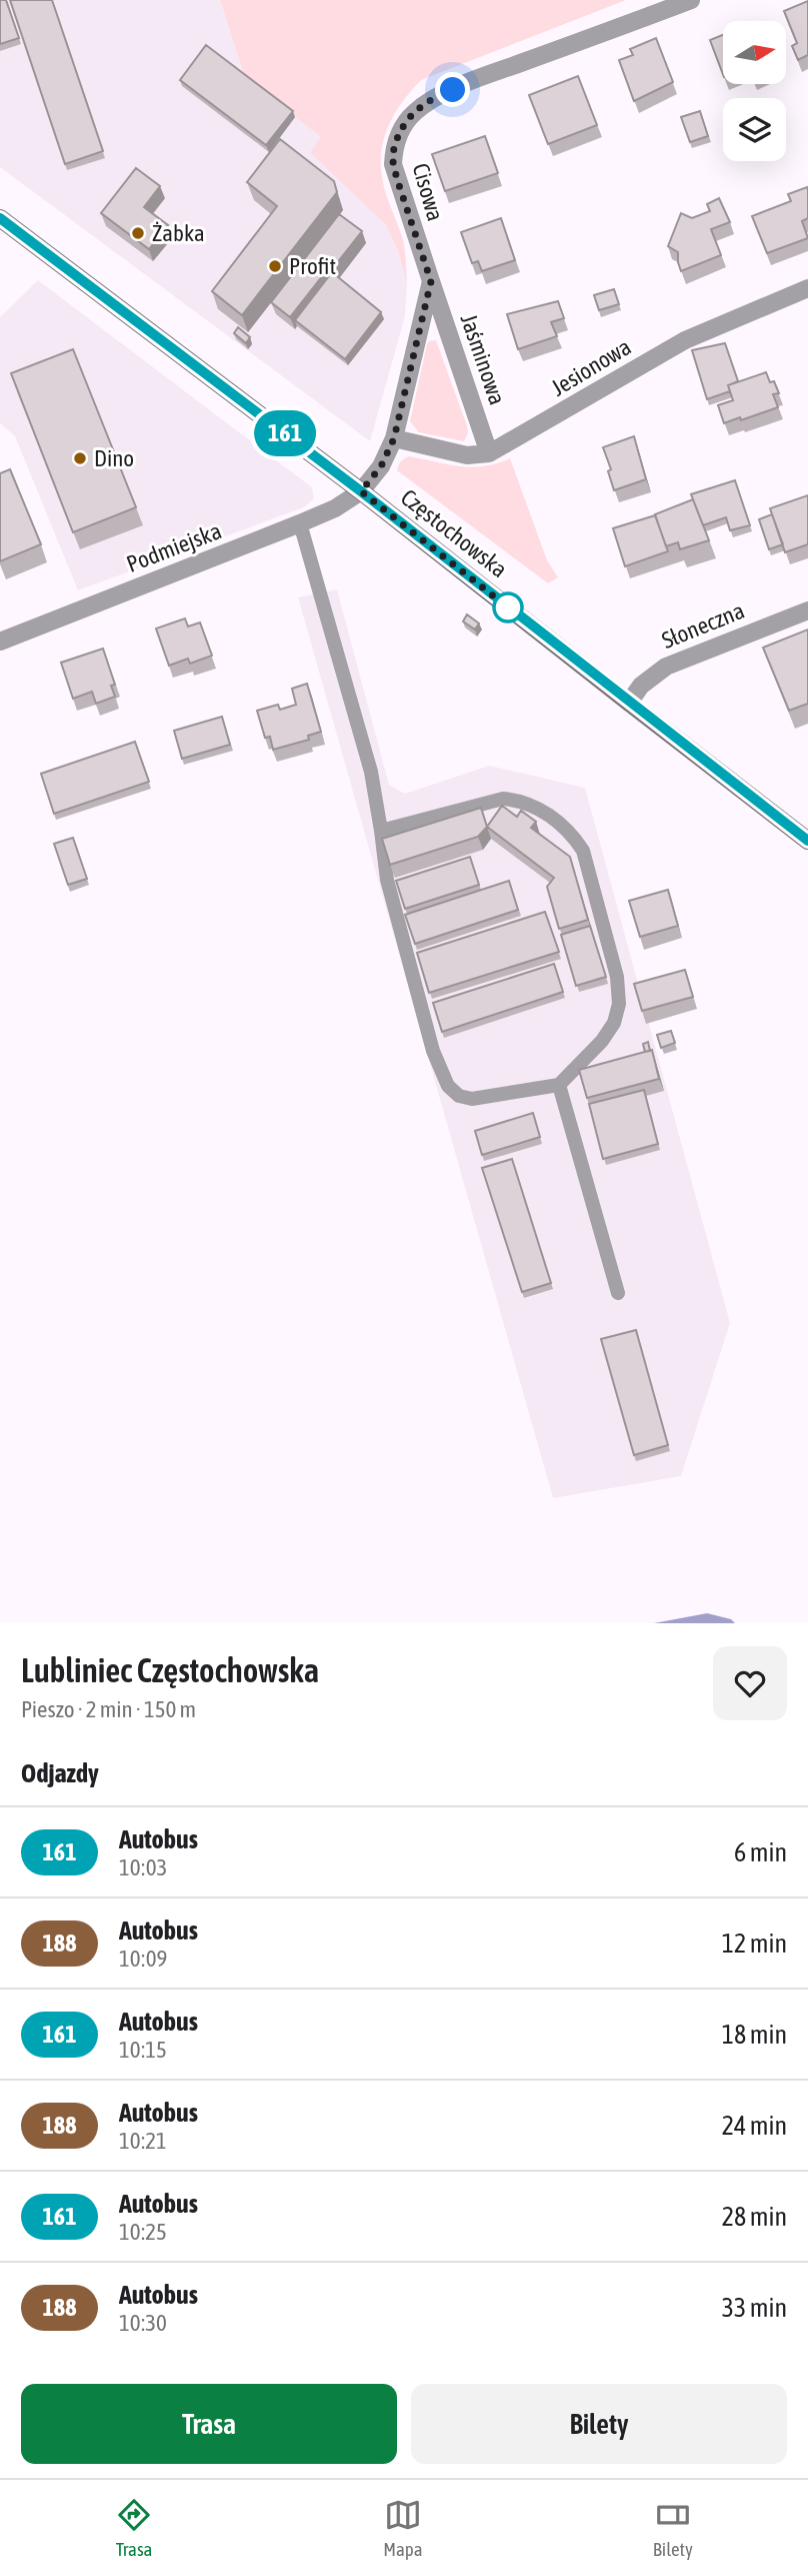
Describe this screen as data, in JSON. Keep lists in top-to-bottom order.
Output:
{
  "streets": {
    "main road": ["Częstochowska"],
    "street": [
      "Cisowa",
      "Jaśminowa",
      "Jesionowa",
      "Podmiejska",
      "Słoneczna"
    ]
  },
  "crossings": [
    ["Cisowa", "Jaśminowa"],
    ["Jaśminowa", "Jesionowa"],
    ["Częstochowska", "Podmiejska"],
    ["Częstochowska", "Słoneczna"]
  ],
  "places": ["Żabka", "Profit", "Dino"],
  "lines": ["bus line 161"],
  "north": "right",
  "page": {
    "on_map": "161",
    "heading": [
      ["Lubliniec Częstochowska", "Pieszo · 2 min · 150 m"],
      "Odjazdy"
    ],
    "list": [
      {
        "mark": "161",
        "name": "Autobus",
        "note": "10:03",
        "value": "6 min"
      },
      {
        "mark": "188",
        "name": "Autobus",
        "note": "10:09",
        "value": "12 min"
      },
      {
        "mark": "161",
        "name": "Autobus",
        "note": "10:15",
        "value": "18 min"
      },
      {
        "mark": "188",
        "name": "Autobus",
        "note": "10:21",
        "value": "24 min"
      },
      {
        "mark": "161",
        "name": "Autobus",
        "note": "10:25",
        "value": "28 min"
      },
      {
        "mark": "188",
        "name": "Autobus",
        "note": "10:30",
        "value": "33 min"
      }
    ],
    "buttons": ["Trasa", "Bilety"],
    "tabs": ["Trasa", "Mapa", "Bilety"]
  }
}
